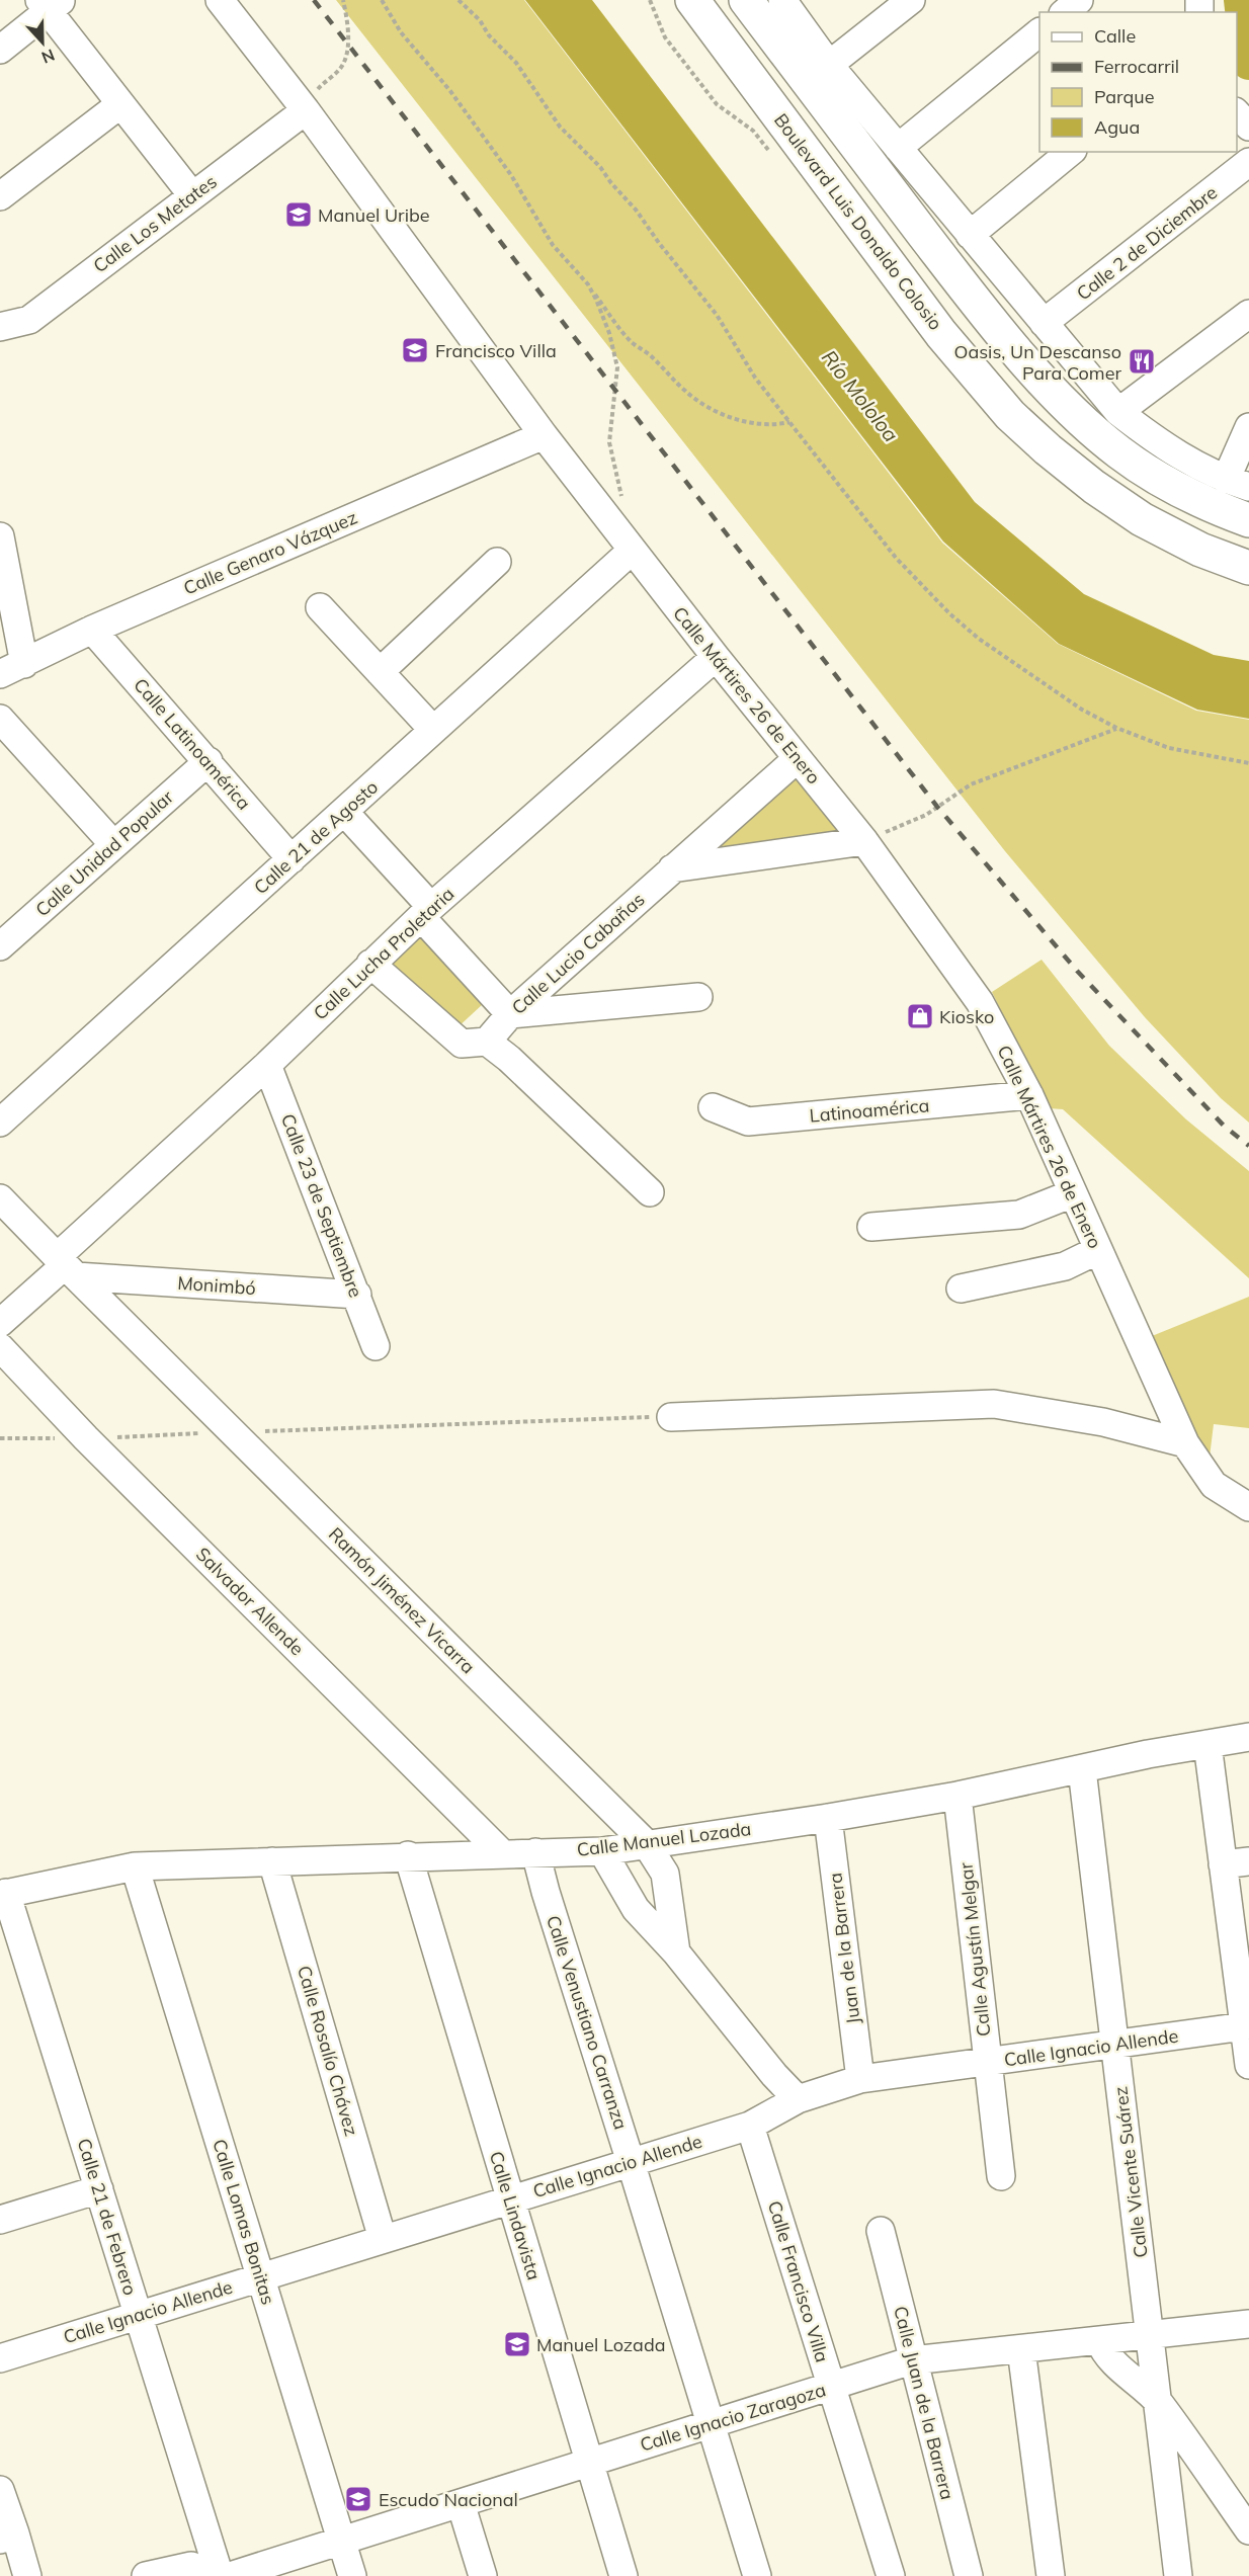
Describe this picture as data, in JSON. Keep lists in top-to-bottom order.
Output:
{
  "streets": {
    "main road": ["Boulevard Luis Donaldo Colosio"],
    "street": [
      "Calle Los Metates",
      "Calle 2 de Diciembre",
      "Calle Genaro Vázquez",
      "Calle Mártires 26 de Enero",
      "Calle Latinoamérica",
      "Calle 21 de Agosto",
      "Calle Unidad Popular",
      "Calle Lucha Proletaria",
      "Calle Lucio Cabañas",
      "Latinoamérica",
      "Calle 23 de Septiembre",
      "Monimbó",
      "Ramón Jiménez Vicarra",
      "Salvador Allende",
      "Calle Manuel Lozada",
      "Juan de la Barrera",
      "Calle Agustín Melgar",
      "Calle Venustiano Carranza",
      "Calle Ignacio Allende",
      "Calle Rosalío Chávez",
      "Calle Vicente Suárez",
      "Calle Lindavista",
      "Calle 21 de Febrero",
      "Calle Lomas Bonitas",
      "Calle Francisco Villa",
      "Calle Juan de la Barrera",
      "Calle Ignacio Zaragoza"
    ]
  },
  "crossings": [
    ["Calle Los Metates", "Calle Mártires 26 de Enero"],
    ["Calle Genaro Vázquez", "Calle Mártires 26 de Enero"],
    ["Calle Genaro Vázquez", "Calle Latinoamérica"],
    ["Calle Mártires 26 de Enero", "Calle 21 de Agosto"],
    ["Calle Mártires 26 de Enero", "Calle Lucha Proletaria"],
    ["Calle Mártires 26 de Enero", "Calle Lucio Cabañas"],
    ["Calle Mártires 26 de Enero", "Latinoamérica"],
    ["Calle Latinoamérica", "Calle 21 de Agosto"],
    ["Calle Latinoamérica", "Calle Unidad Popular"],
    ["Calle Lucha Proletaria", "Calle 23 de Septiembre"],
    ["Calle Lucha Proletaria", "Monimbó"],
    ["Calle Lucha Proletaria", "Ramón Jiménez Vicarra"],
    ["Calle 23 de Septiembre", "Monimbó"],
    ["Monimbó", "Ramón Jiménez Vicarra"],
    ["Ramón Jiménez Vicarra", "Calle Manuel Lozada"],
    ["Salvador Allende", "Calle Manuel Lozada"],
    ["Calle Manuel Lozada", "Juan de la Barrera"],
    ["Calle Manuel Lozada", "Calle Agustín Melgar"],
    ["Calle Manuel Lozada", "Calle Venustiano Carranza"],
    ["Calle Manuel Lozada", "Calle Rosalío Chávez"],
    ["Calle Manuel Lozada", "Calle Vicente Suárez"],
    ["Calle Manuel Lozada", "Calle Lindavista"],
    ["Calle Manuel Lozada", "Calle 21 de Febrero"],
    ["Calle Manuel Lozada", "Calle Lomas Bonitas"],
    ["Juan de la Barrera", "Calle Ignacio Allende"],
    ["Calle Agustín Melgar", "Calle Ignacio Allende"],
    ["Calle Venustiano Carranza", "Calle Ignacio Allende"],
    ["Calle Venustiano Carranza", "Calle Ignacio Zaragoza"],
    ["Calle Ignacio Allende", "Calle Rosalío Chávez"],
    ["Calle Ignacio Allende", "Calle Vicente Suárez"],
    ["Calle Ignacio Allende", "Calle Lindavista"],
    ["Calle Ignacio Allende", "Calle 21 de Febrero"],
    ["Calle Ignacio Allende", "Calle Lomas Bonitas"],
    ["Calle Ignacio Allende", "Calle Francisco Villa"],
    ["Calle Vicente Suárez", "Calle Ignacio Zaragoza"],
    ["Calle Lindavista", "Calle Ignacio Zaragoza"],
    ["Calle Lomas Bonitas", "Calle Ignacio Zaragoza"],
    ["Calle Francisco Villa", "Calle Ignacio Zaragoza"],
    ["Calle Juan de la Barrera", "Calle Ignacio Zaragoza"]
  ],
  "water": ["Río Mololoa"],
  "places": {
    "school or university": [
      "Manuel Uribe",
      "Francisco Villa",
      "Manuel Lozada",
      "Escudo Nacional"
    ],
    "restaurant": ["Oasis, Un Descanso Para Comer"],
    "shop": ["Kiosko"]
  },
  "legend": [
    "Calle",
    "Ferrocarril",
    "Parque",
    "Agua"
  ],
  "north": "bottom"
}
